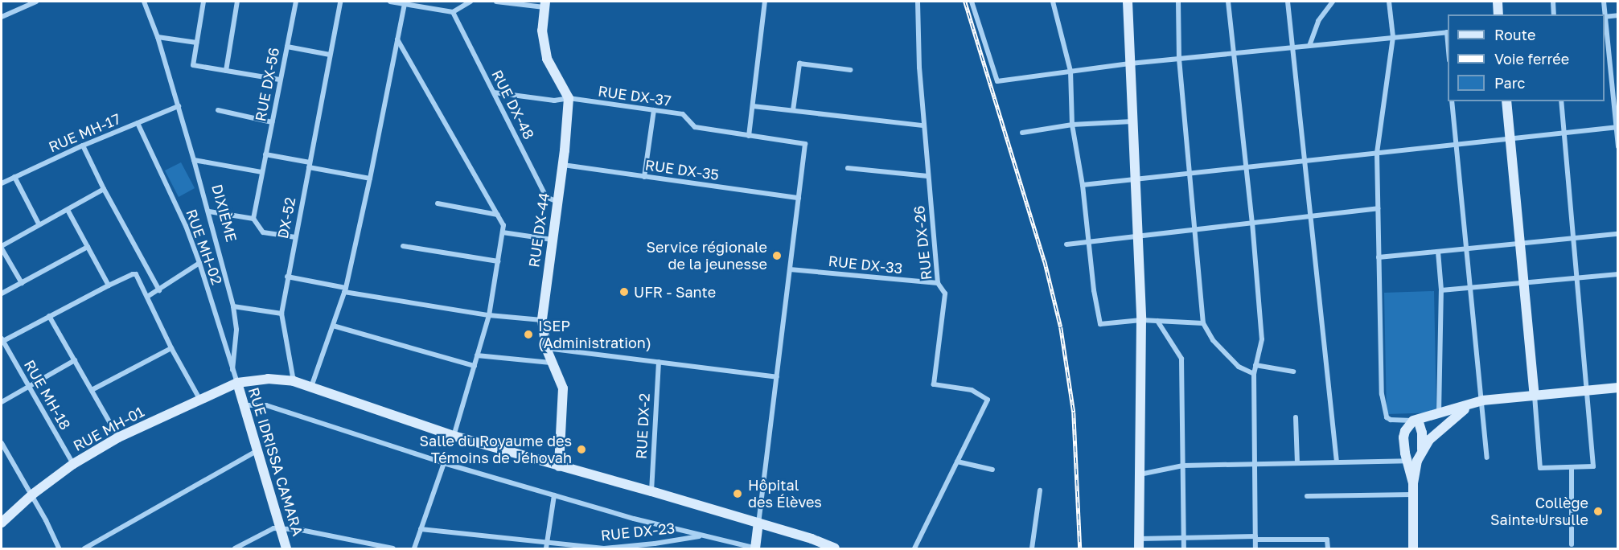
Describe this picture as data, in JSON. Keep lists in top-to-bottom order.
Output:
{
  "streets": {
    "street": [
      "RUE DX-56",
      "RUE DX-37",
      "RUE DX-48",
      "RUE MH-17",
      "RUE DX-35",
      "DIXIÈME",
      "DX-52",
      "RUE DX-44",
      "RUE DX-26",
      "RUE MH-02",
      "RUE DX-33",
      "RUE MH-18",
      "RUE DX-2",
      "RUE MH-01",
      "RUE IDRISSA CAMARA",
      "RUE DX-23"
    ]
  },
  "crossings": [
    ["RUE DX-37", "RUE DX-48"],
    ["RUE DX-37", "RUE DX-35"],
    ["RUE DX-37", "RUE DX-44"],
    ["RUE DX-48", "RUE DX-44"],
    ["RUE MH-17", "DIXIÈME"],
    ["RUE MH-17", "RUE MH-02"],
    ["RUE DX-35", "RUE DX-44"],
    ["DIXIÈME", "RUE MH-02"],
    ["RUE DX-26", "RUE DX-33"],
    ["RUE MH-02", "RUE MH-01"],
    ["RUE MH-02", "RUE IDRISSA CAMARA"],
    ["RUE MH-18", "RUE MH-01"],
    ["RUE MH-01", "RUE IDRISSA CAMARA"]
  ],
  "places": [
    "Service régionale de la jeunesse",
    "UFR - Sante",
    "ISEP (Administration)",
    "Salle du Royaume des Témoins de Jéhovah",
    "Hôpital des Élèves",
    "Collège Sainte Ursulle"
  ],
  "legend": ["Route", "Voie ferrée", "Parc"]
}
